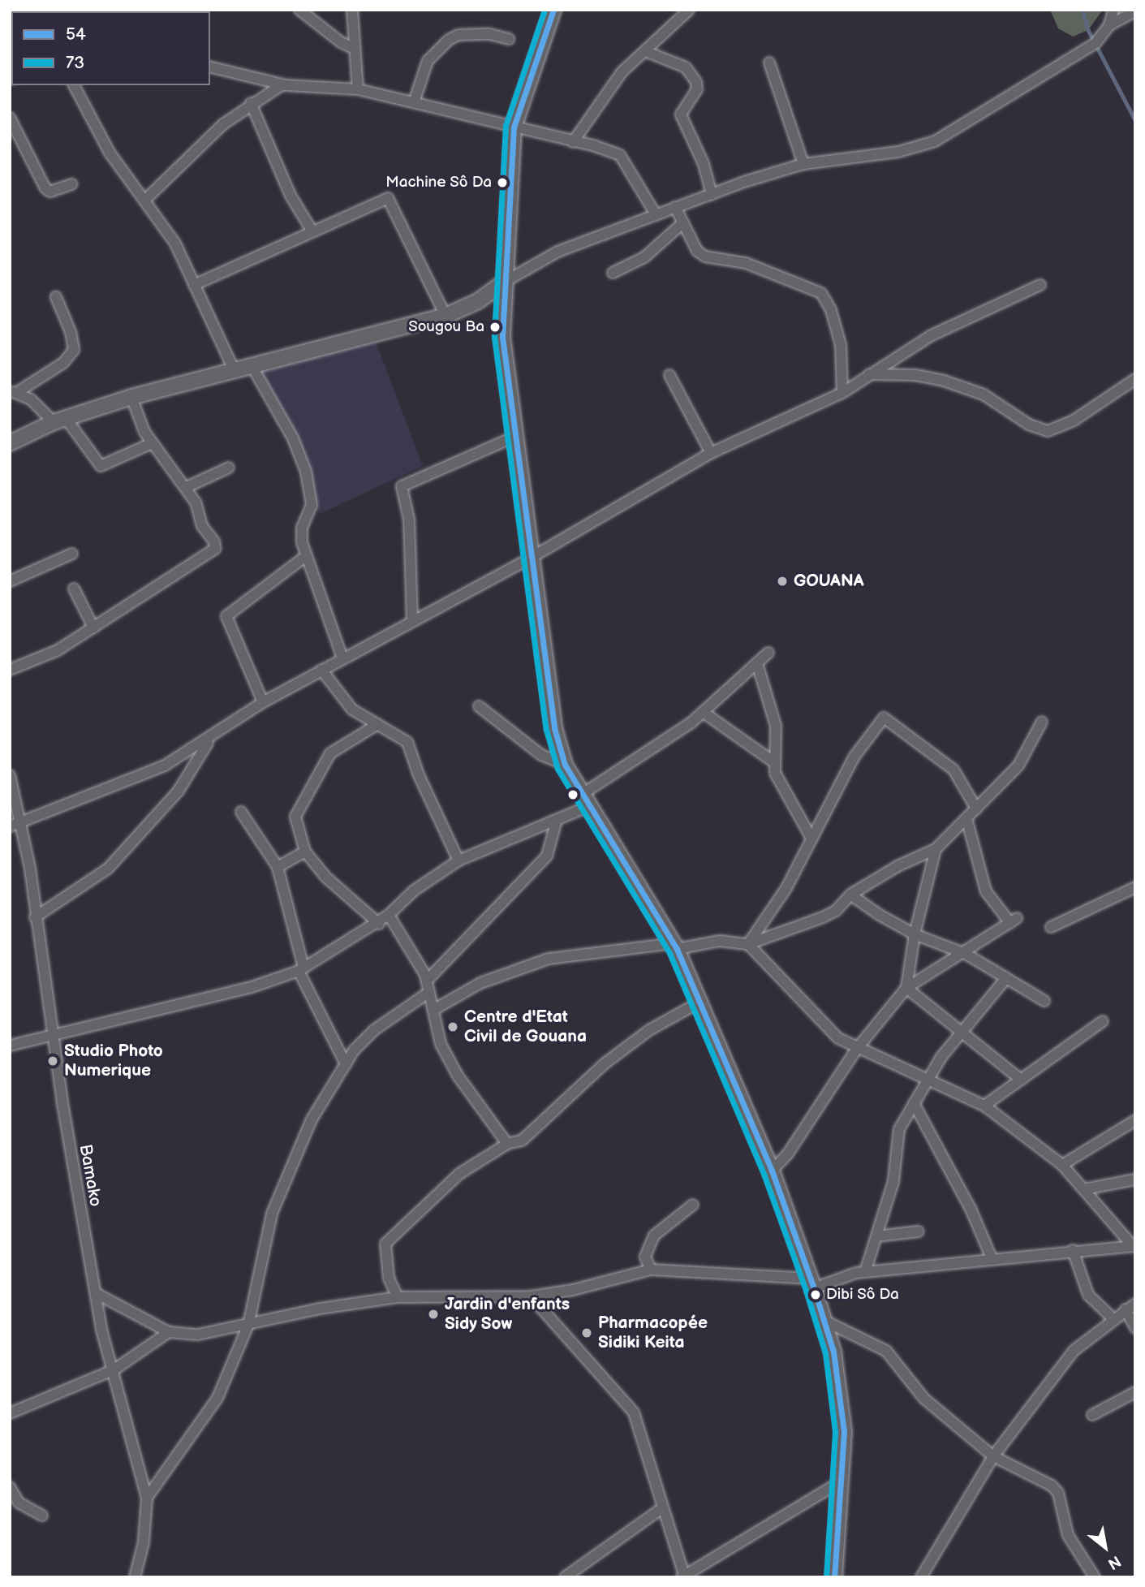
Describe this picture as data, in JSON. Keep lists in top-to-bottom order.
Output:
{
  "streets": {
    "street": ["Bamako"]
  },
  "places": [
    "Machine Sô Da",
    "Sougou Ba",
    "GOUANA",
    "Centre d'Etat Civil de Gouana",
    "Studio Photo Numerique",
    "Dibi Sô Da",
    "Jardin d'enfants Sidy Sow",
    "Pharmacopée Sidiki Keita"
  ],
  "lines": ["transit line 54", "transit line 73"],
  "legend": ["54", "73"],
  "north": "bottom right"
}
